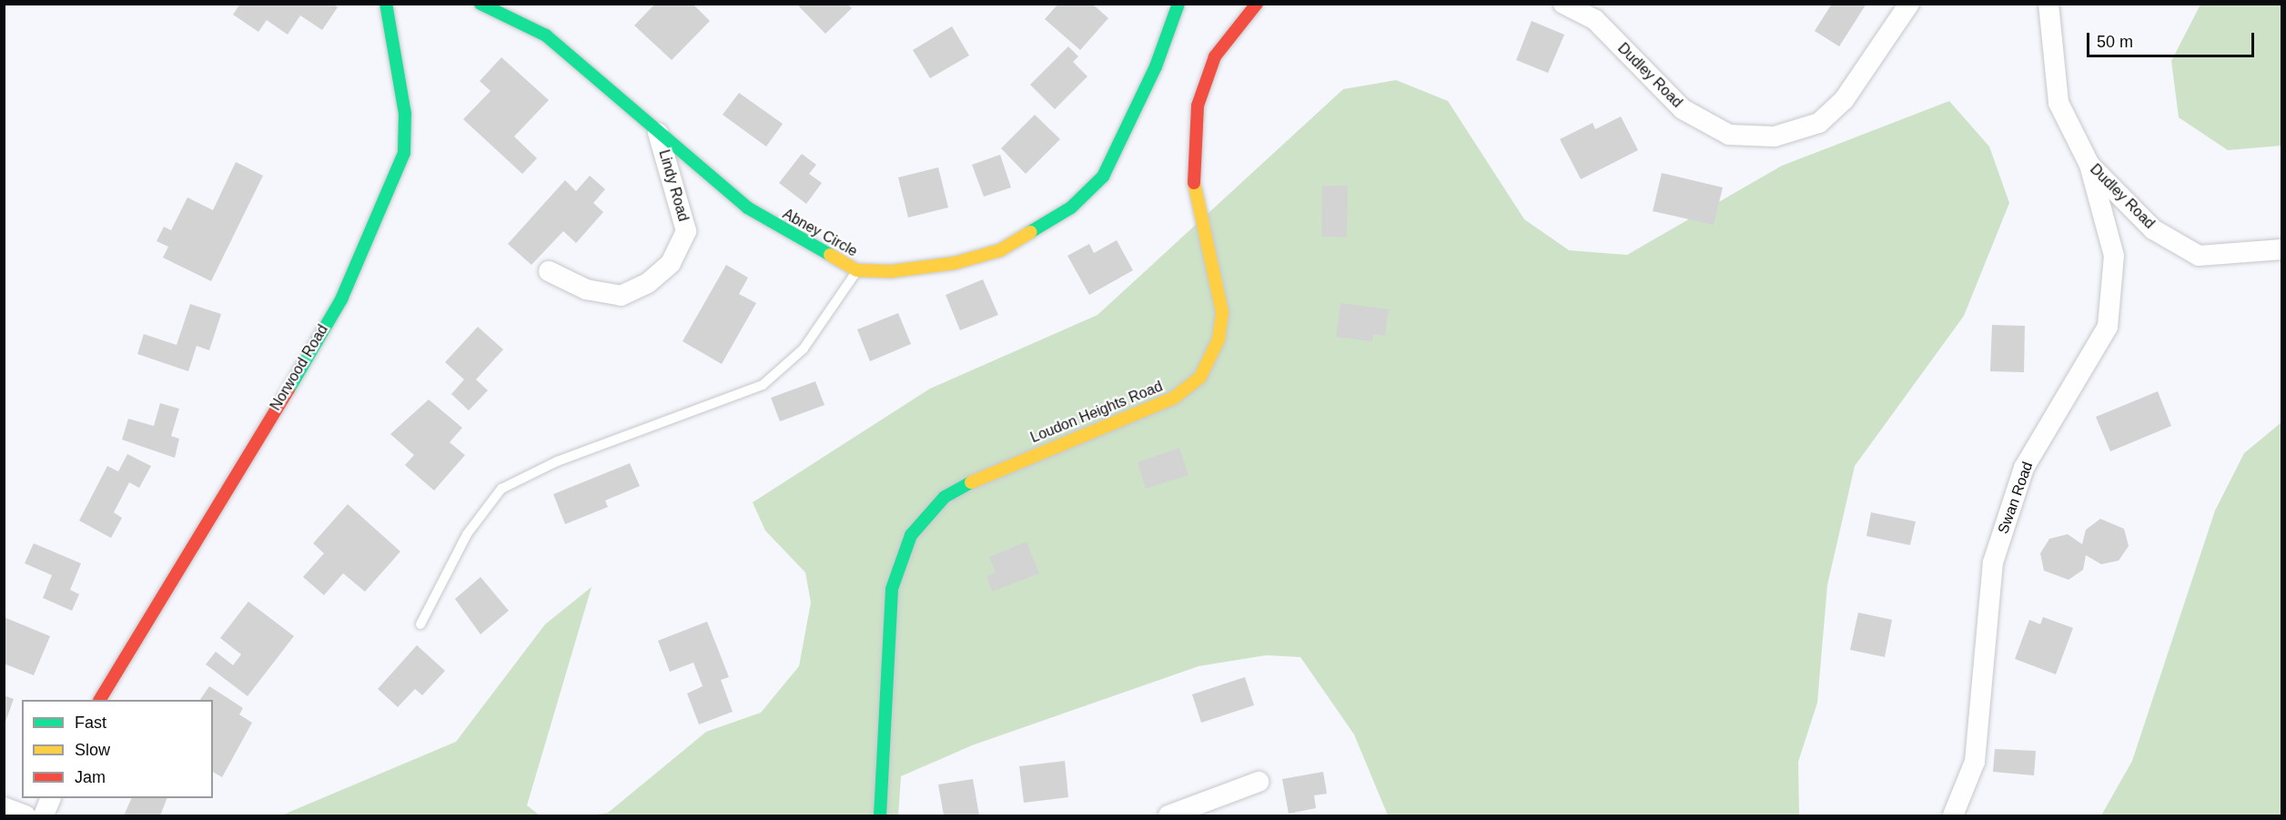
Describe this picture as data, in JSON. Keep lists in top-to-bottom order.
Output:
{
  "streets": {
    "street": [
      "Dudley Road",
      "Lindy Road",
      "Abney Circle",
      "Norwood Road",
      "Loudon Heights Road",
      "Swan Road"
    ]
  },
  "crossings": [
    ["Dudley Road", "Swan Road"],
    ["Lindy Road", "Abney Circle"]
  ],
  "legend": ["Fast", "Slow", "Jam"],
  "scale_bar": "50 m"
}
